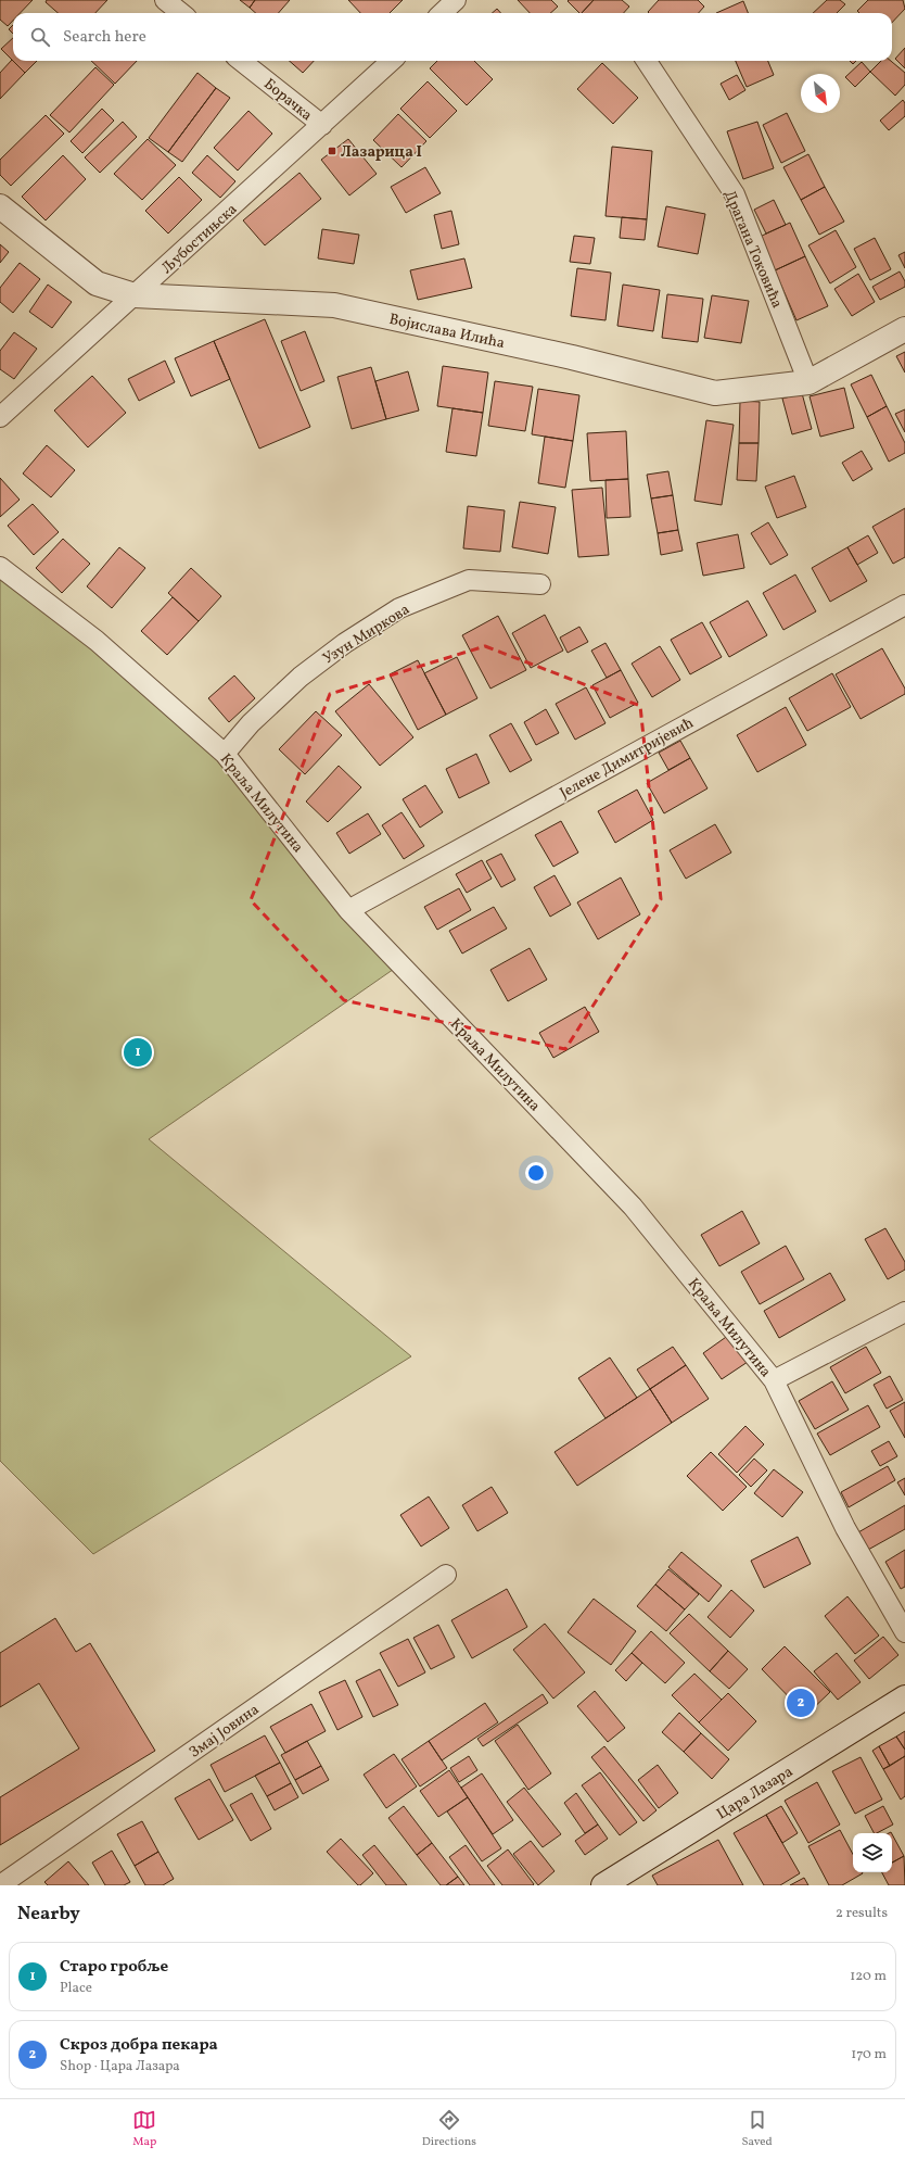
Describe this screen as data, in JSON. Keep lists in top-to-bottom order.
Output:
{
  "streets": {
    "street": [
      "Борачка",
      "Љубостињска",
      "Драгана Токовића",
      "Војислава Илића",
      "Узун Миркова",
      "Јелене Димитријевић",
      "Краља Милутина",
      "Змај Јовина",
      "Цара Лазара"
    ]
  },
  "crossings": [
    ["Борачка", "Љубостињска"],
    ["Љубостињска", "Војислава Илића"],
    ["Драгана Токовића", "Војислава Илића"],
    ["Узун Миркова", "Краља Милутина"],
    ["Јелене Димитријевић", "Краља Милутина"]
  ],
  "places": {
    "transit": ["Лазарица I"]
  },
  "north": "bottom right",
  "page": {
    "search": "Search here",
    "pins": ["1", "2"],
    "heading": ["Nearby", "2 results"],
    "list": [
      {
        "mark": "1",
        "name": "Старо гробље",
        "note": "Place",
        "value": "120 m"
      },
      {
        "mark": "2",
        "name": "Скроз добра пекара",
        "note": "Shop · Цара Лазара",
        "value": "170 m"
      }
    ],
    "nav": ["Map", "Directions", "Saved"]
  }
}
